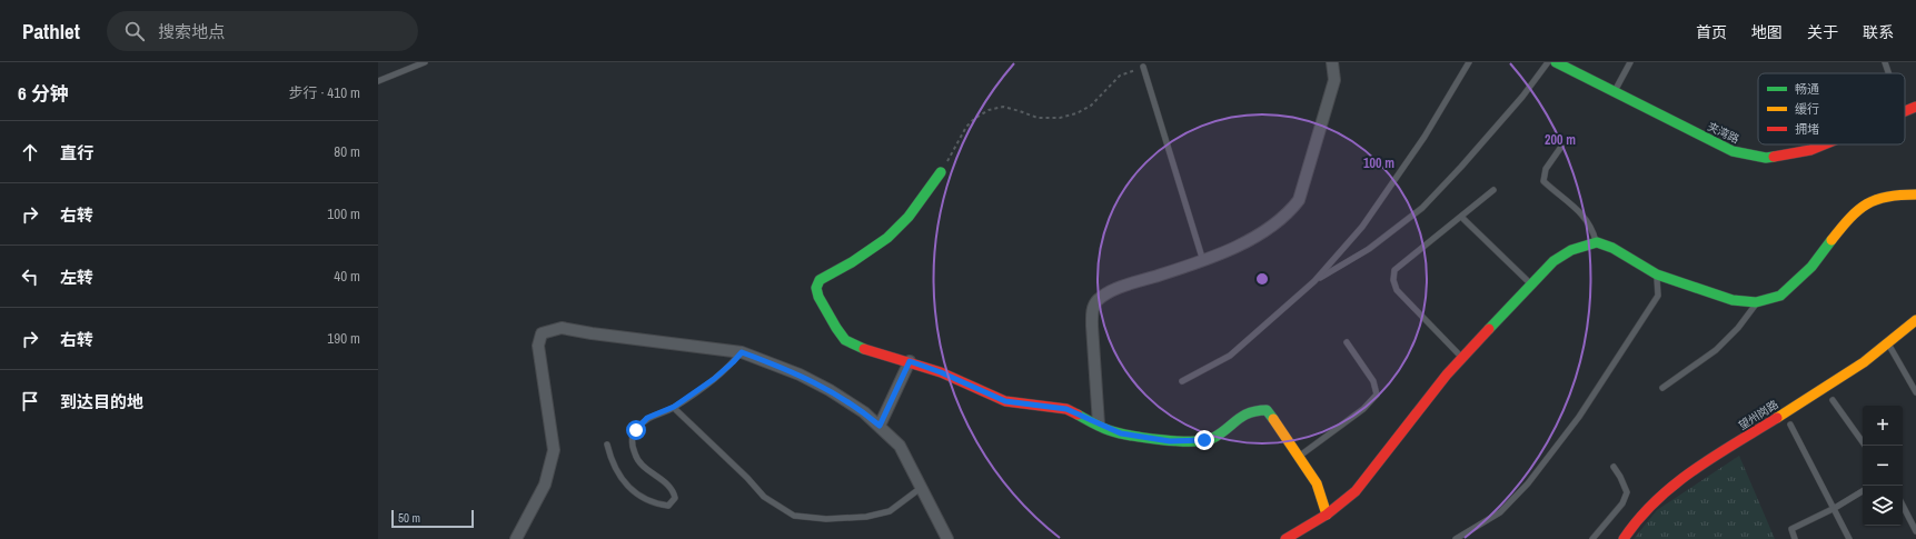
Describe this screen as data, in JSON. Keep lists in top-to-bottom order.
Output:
{
  "streets": {
    "street": ["夹湾路", "望州岗路"]
  },
  "legend": ["畅通", "缓行", "拥堵"],
  "scale_bar": "50 m",
  "page": {
    "header": "Pathlet",
    "search": "搜索地点",
    "nav": [
      "首页",
      "地图",
      "关于",
      "联系"
    ],
    "heading": ["6 分钟", "步行 · 410 m"],
    "list": [
      ["直行", "80 m"],
      ["右转", "100 m"],
      ["左转", "40 m"],
      ["右转", "190 m"],
      "到达目的地"
    ],
    "map_buttons": ["+", "−"],
    "scale": "50 m"
  },
  "rings": ["200 m", "100 m"]
}
